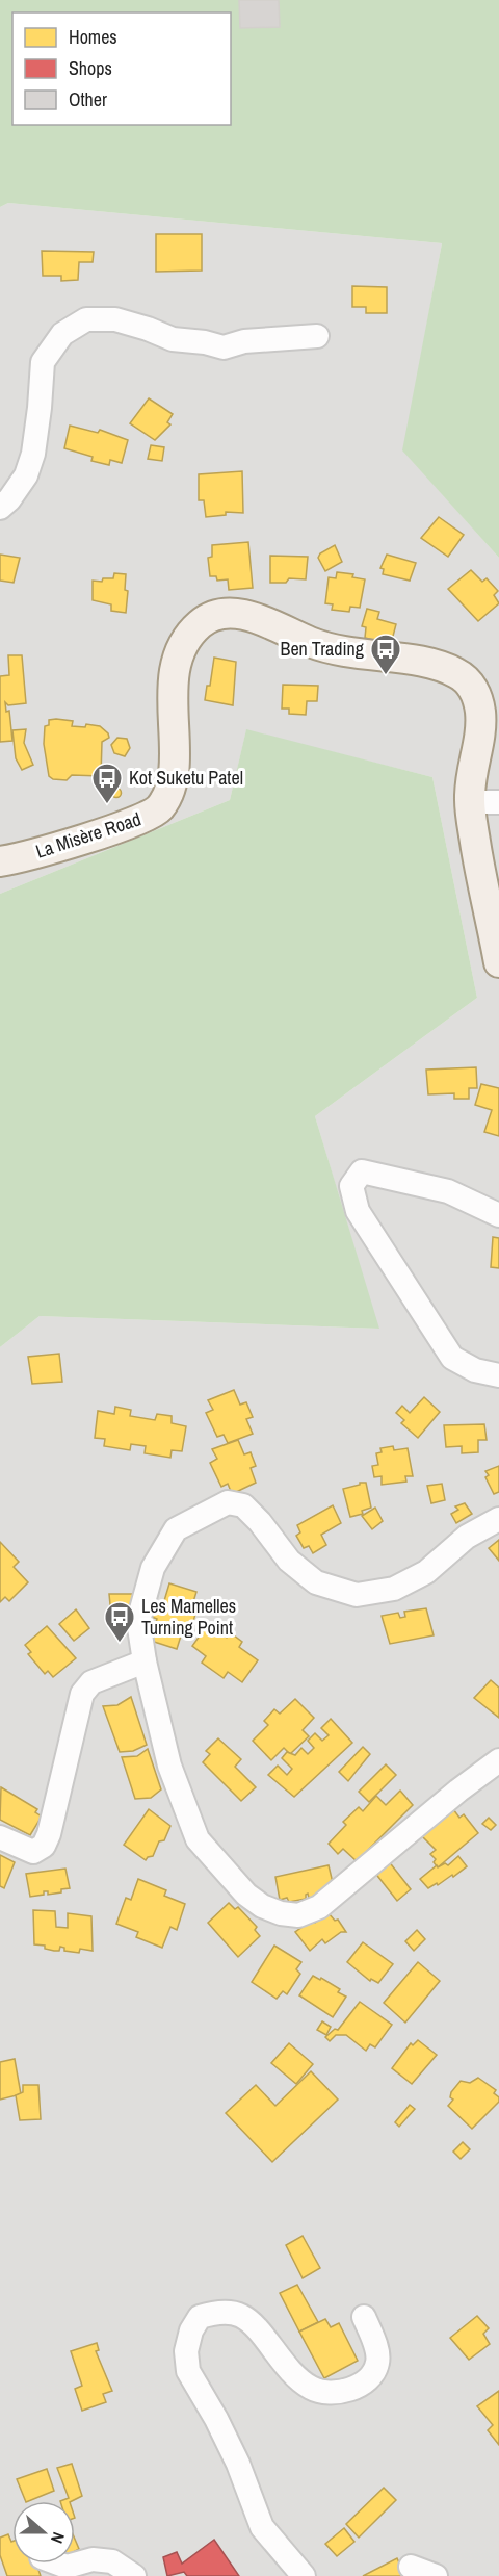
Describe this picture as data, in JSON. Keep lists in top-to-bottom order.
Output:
{
  "streets": {
    "main road": ["La Misère Road"]
  },
  "places": {
    "bus stop": ["Ben Trading", "Kot Suketu Patel", "Les Mamelles Turning Point"]
  },
  "legend": ["Homes", "Shops", "Other"],
  "north": "right"
}
